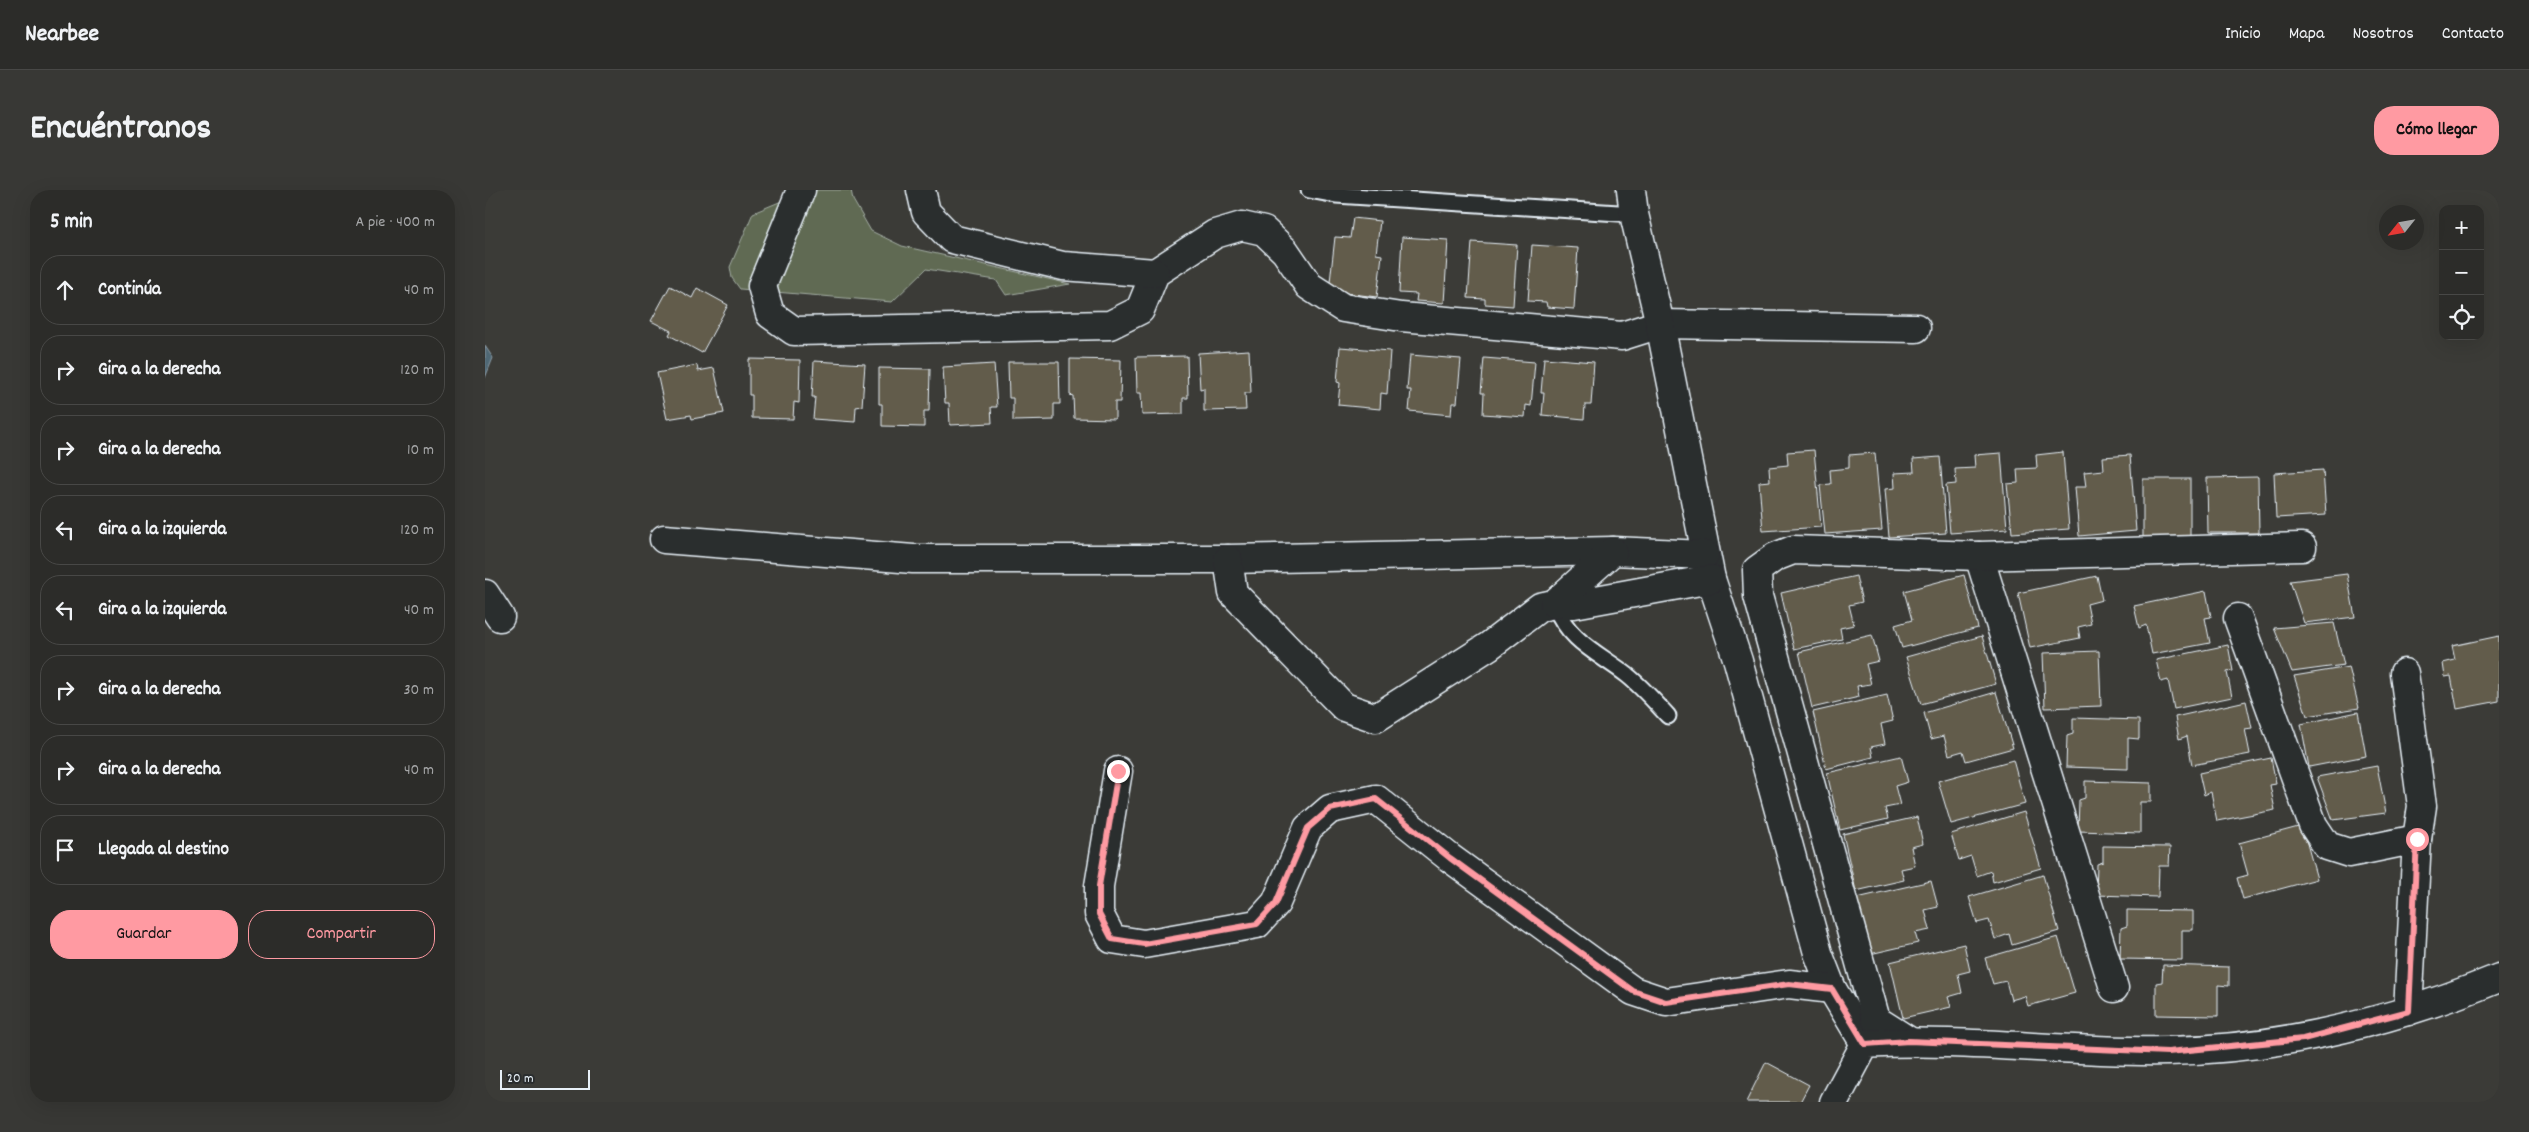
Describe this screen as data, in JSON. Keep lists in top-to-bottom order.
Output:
{
  "scale_bar": "20 m",
  "north": "bottom left",
  "page": {
    "header": "Nearbee",
    "nav": [
      "Inicio",
      "Mapa",
      "Nosotros",
      "Contacto"
    ],
    "title": "Encuéntranos",
    "buttons": [
      "Cómo llegar",
      ["Guardar", "Compartir"]
    ],
    "heading": ["5 min", "A pie · 400 m"],
    "map_buttons": ["+", "−"],
    "list": [
      ["Continúa", "40 m"],
      ["Gira a la derecha", "120 m"],
      ["Gira a la derecha", "10 m"],
      ["Gira a la izquierda", "120 m"],
      ["Gira a la izquierda", "40 m"],
      ["Gira a la derecha", "30 m"],
      ["Gira a la derecha", "40 m"],
      "Llegada al destino"
    ],
    "scale": "20 m"
  }
}
